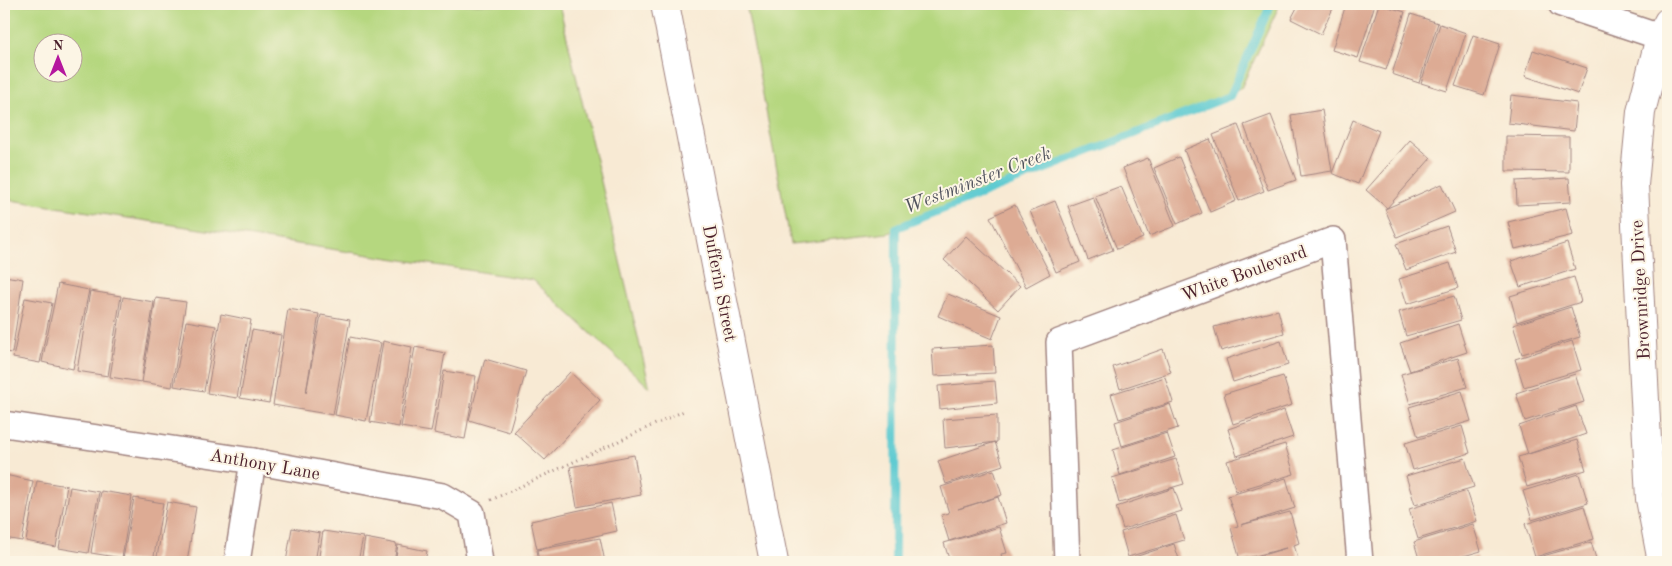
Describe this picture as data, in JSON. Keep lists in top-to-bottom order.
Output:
{
  "streets": {
    "main road": ["Dufferin Street", "Brownridge Drive"],
    "street": ["White Boulevard", "Anthony Lane"]
  },
  "water": ["Westminster Creek"],
  "north": "top"
}
